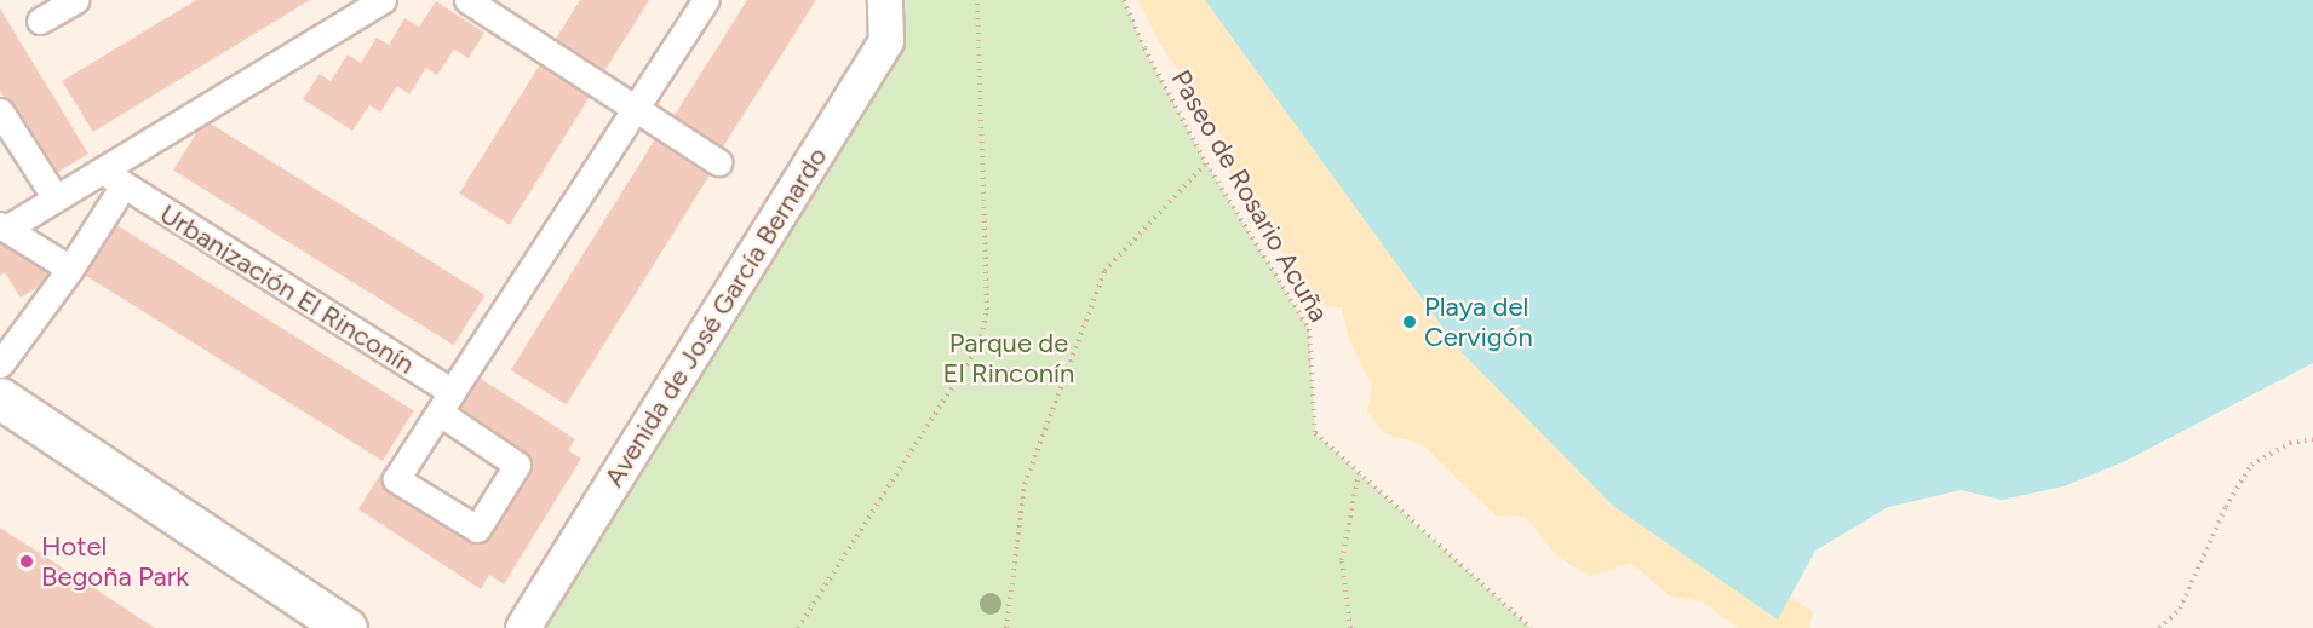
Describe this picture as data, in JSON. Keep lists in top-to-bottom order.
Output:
{
  "streets": {
    "street": ["Urbanización El Rinconín", "Avenida de José García Bernardo"],
    "path": ["Paseo de Rosario Acuña"]
  },
  "parks": ["Parque de El Rinconín"],
  "places": ["Playa del Cervigón", "Hotel Begoña Park"]
}
